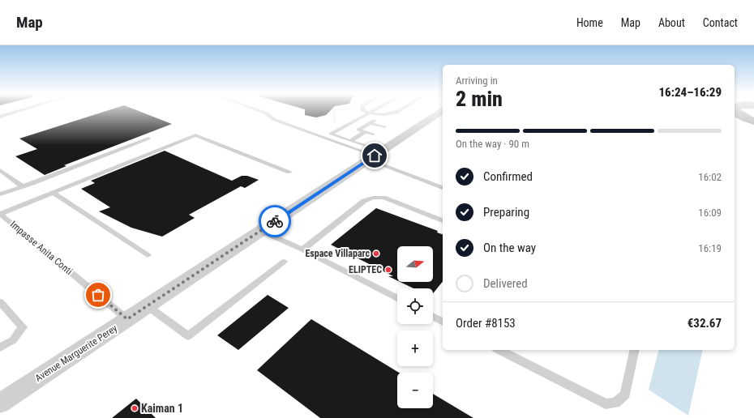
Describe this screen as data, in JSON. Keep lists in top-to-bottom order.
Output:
{
  "streets": {
    "street": ["Avenue Marguerite Perey"],
    "lane": ["Impasse Anita Conti"]
  },
  "crossings": [
    ["Impasse Anita Conti", "Avenue Marguerite Perey"]
  ],
  "places": ["Espace Villaparc", "ELIPTEC", "Kaiman 1"],
  "north": "right",
  "page": {
    "header": "Map",
    "nav": [
      "Home",
      "Map",
      "About",
      "Contact"
    ],
    "heading": ["2 min", "Arriving in", "16:24–16:29"],
    "panel": ["Order #8153", "€32.67"],
    "bar": "On the way · 90 m",
    "list": [
      ["Confirmed", "16:02"],
      ["Preparing", "16:09"],
      ["On the way", "16:19"],
      "Delivered"
    ],
    "map_buttons": ["+", "−"]
  }
}
